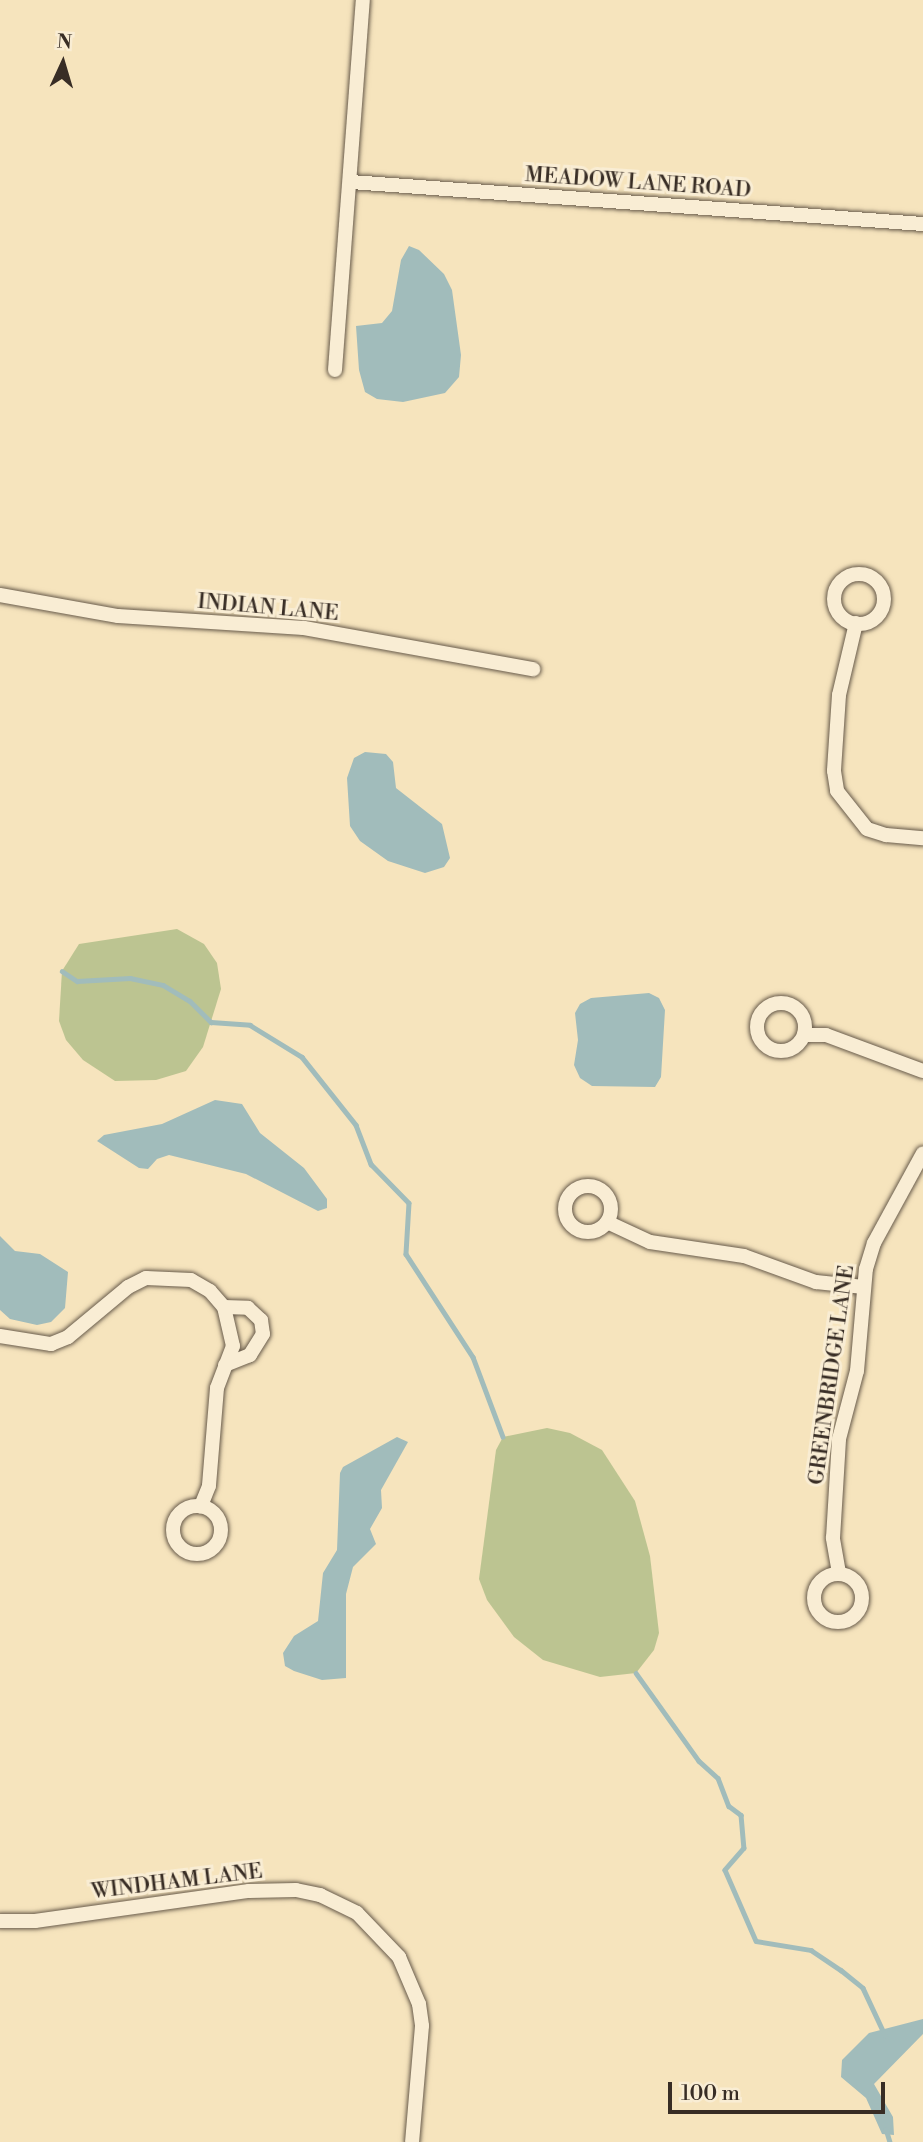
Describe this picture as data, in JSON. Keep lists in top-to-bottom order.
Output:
{
  "streets": {
    "street": [
      "MEADOW LANE ROAD",
      "INDIAN LANE",
      "GREENBRIDGE LANE",
      "WINDHAM LANE"
    ]
  },
  "scale_bar": "100 m",
  "north": "top"
}
